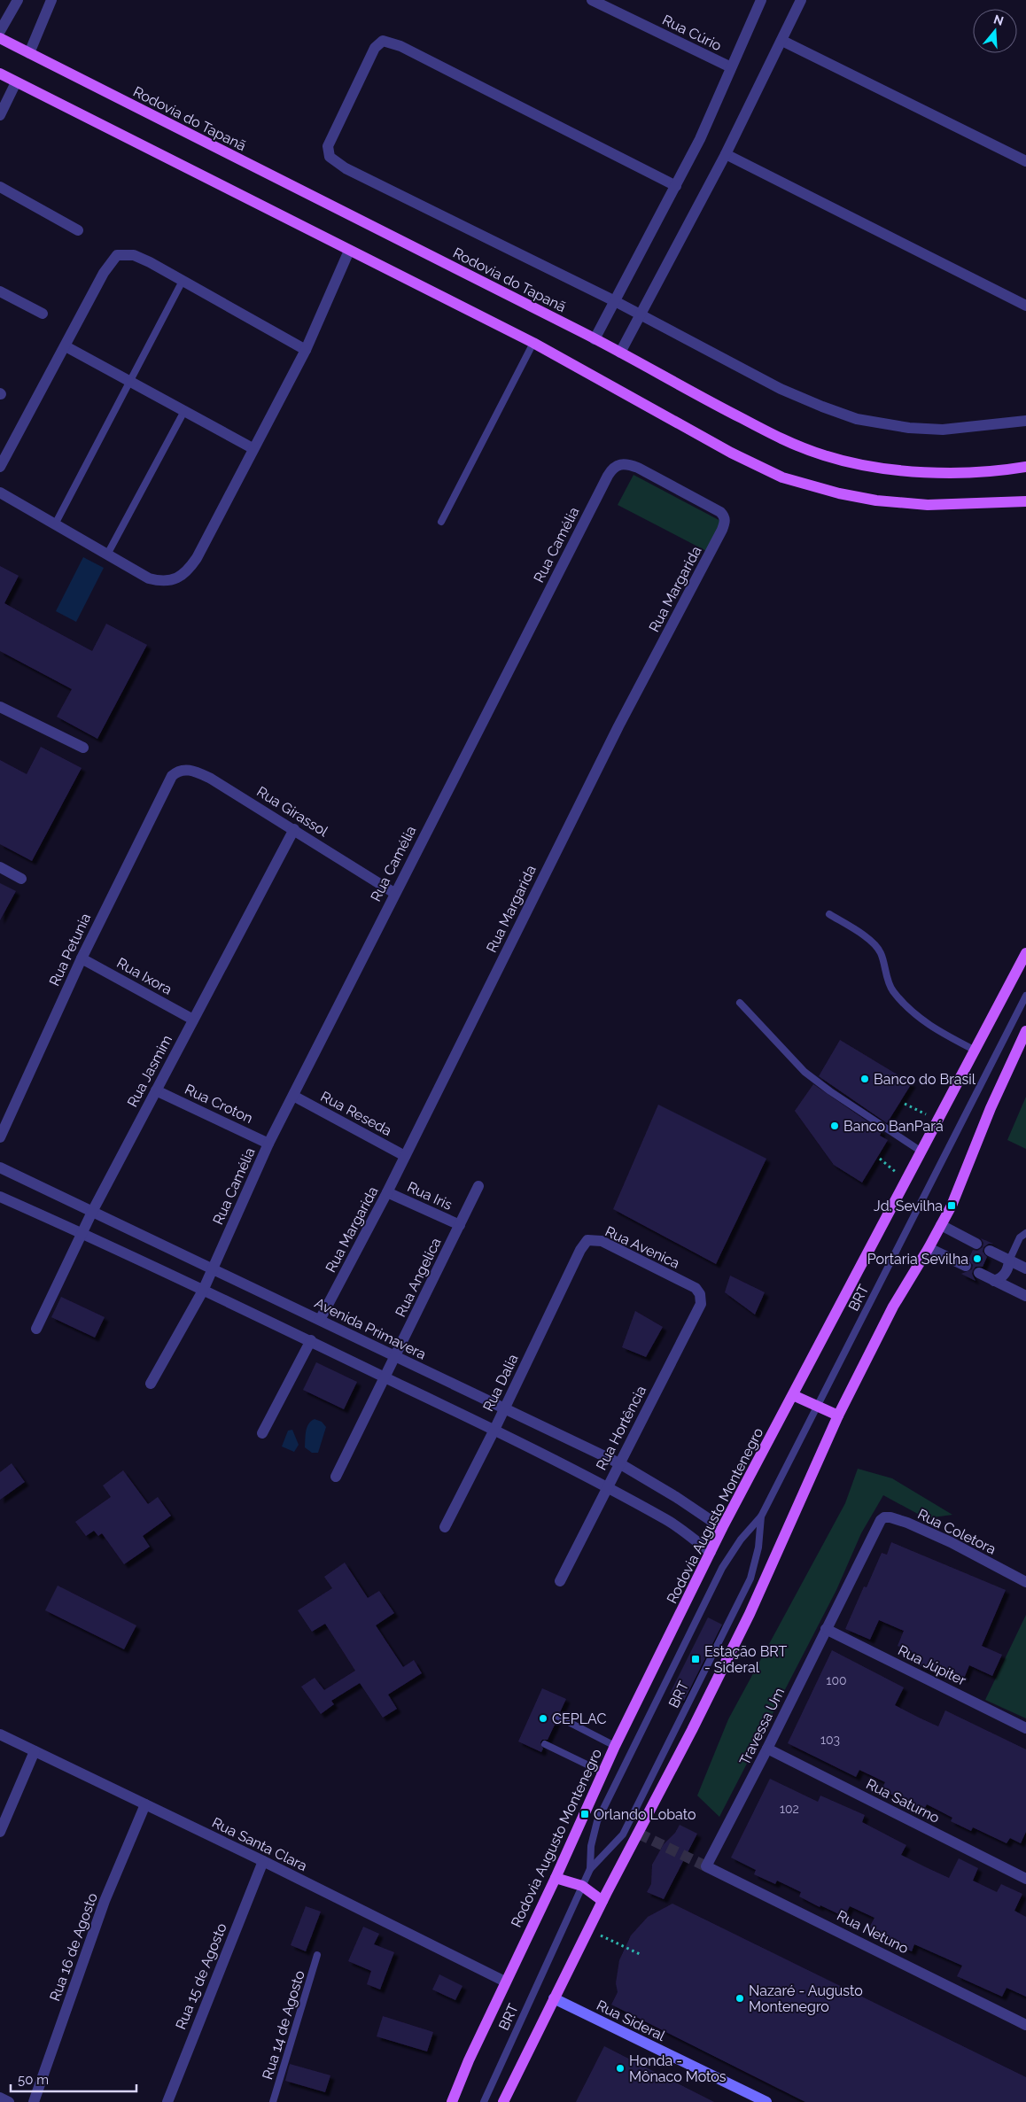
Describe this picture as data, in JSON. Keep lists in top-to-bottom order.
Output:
{
  "streets": {
    "main road": ["Rodovia do Tapanã", "Rodovia Augusto Montenegro", "Rua Sideral"],
    "street": [
      "Rua Cúrio",
      "Rua Camélia",
      "Rua Margarida",
      "Rua Girassol",
      "Rua Petunia",
      "Rua Ixora",
      "Rua Jasmim",
      "Rua Croton",
      "Rua Reseda",
      "Rua Iris",
      "Rua Avenica",
      "Rua Angelica",
      "Avenida Primavera",
      "Rua Dalia",
      "Rua Hortência",
      "Rua Coletora",
      "Rua Júpiter",
      "Travessa Um",
      "Rua Saturno",
      "Rua Santa Clara",
      "Rua Netuno",
      "Rua 16 de Agosto",
      "Rua 15 de Agosto"
    ],
    "lane": ["BRT", "Rua 14 de Agosto"]
  },
  "crossings": [
    ["Rua Camélia", "Rua Margarida"],
    ["Rua Camélia", "Rua Girassol"],
    ["Rua Camélia", "Rua Croton"],
    ["Rua Camélia", "Rua Reseda"],
    ["Rua Camélia", "Avenida Primavera"],
    ["Rua Margarida", "Rua Reseda"],
    ["Rua Margarida", "Rua Iris"],
    ["Rua Margarida", "Avenida Primavera"],
    ["Rua Girassol", "Rua Petunia"],
    ["Rua Girassol", "Rua Jasmim"],
    ["Rua Petunia", "Rua Ixora"],
    ["Rua Ixora", "Rua Jasmim"],
    ["Rua Jasmim", "Rua Croton"],
    ["Rua Jasmim", "Avenida Primavera"],
    ["Rua Iris", "Rua Angelica"],
    ["Rua Avenica", "Rua Dalia"],
    ["Rua Avenica", "Rua Hortência"],
    ["Rua Angelica", "Avenida Primavera"],
    ["Avenida Primavera", "Rua Dalia"],
    ["Avenida Primavera", "Rua Hortência"],
    ["Avenida Primavera", "Rodovia Augusto Montenegro"],
    ["Rodovia Augusto Montenegro", "Rua Santa Clara"],
    ["Rua Coletora", "Travessa Um"],
    ["Rua Júpiter", "Travessa Um"],
    ["Travessa Um", "Rua Saturno"],
    ["Travessa Um", "Rua Netuno"],
    ["Rua Santa Clara", "Rua 16 de Agosto"],
    ["Rua Santa Clara", "Rua 15 de Agosto"]
  ],
  "places": {
    "other": [
      "Banco do Brasil",
      "Banco BanPará",
      "Portaria Sevilha",
      "CEPLAC",
      "Nazaré - Augusto Montenegro",
      "Honda - Mônaco Motos"
    ],
    "transit": ["Jd. Sevilha", "Estação BRT - Sideral", "Orlando Lobato"]
  },
  "house_numbers": ["100", "103", "102"],
  "scale_bar": "50 m",
  "north": "top"
}
